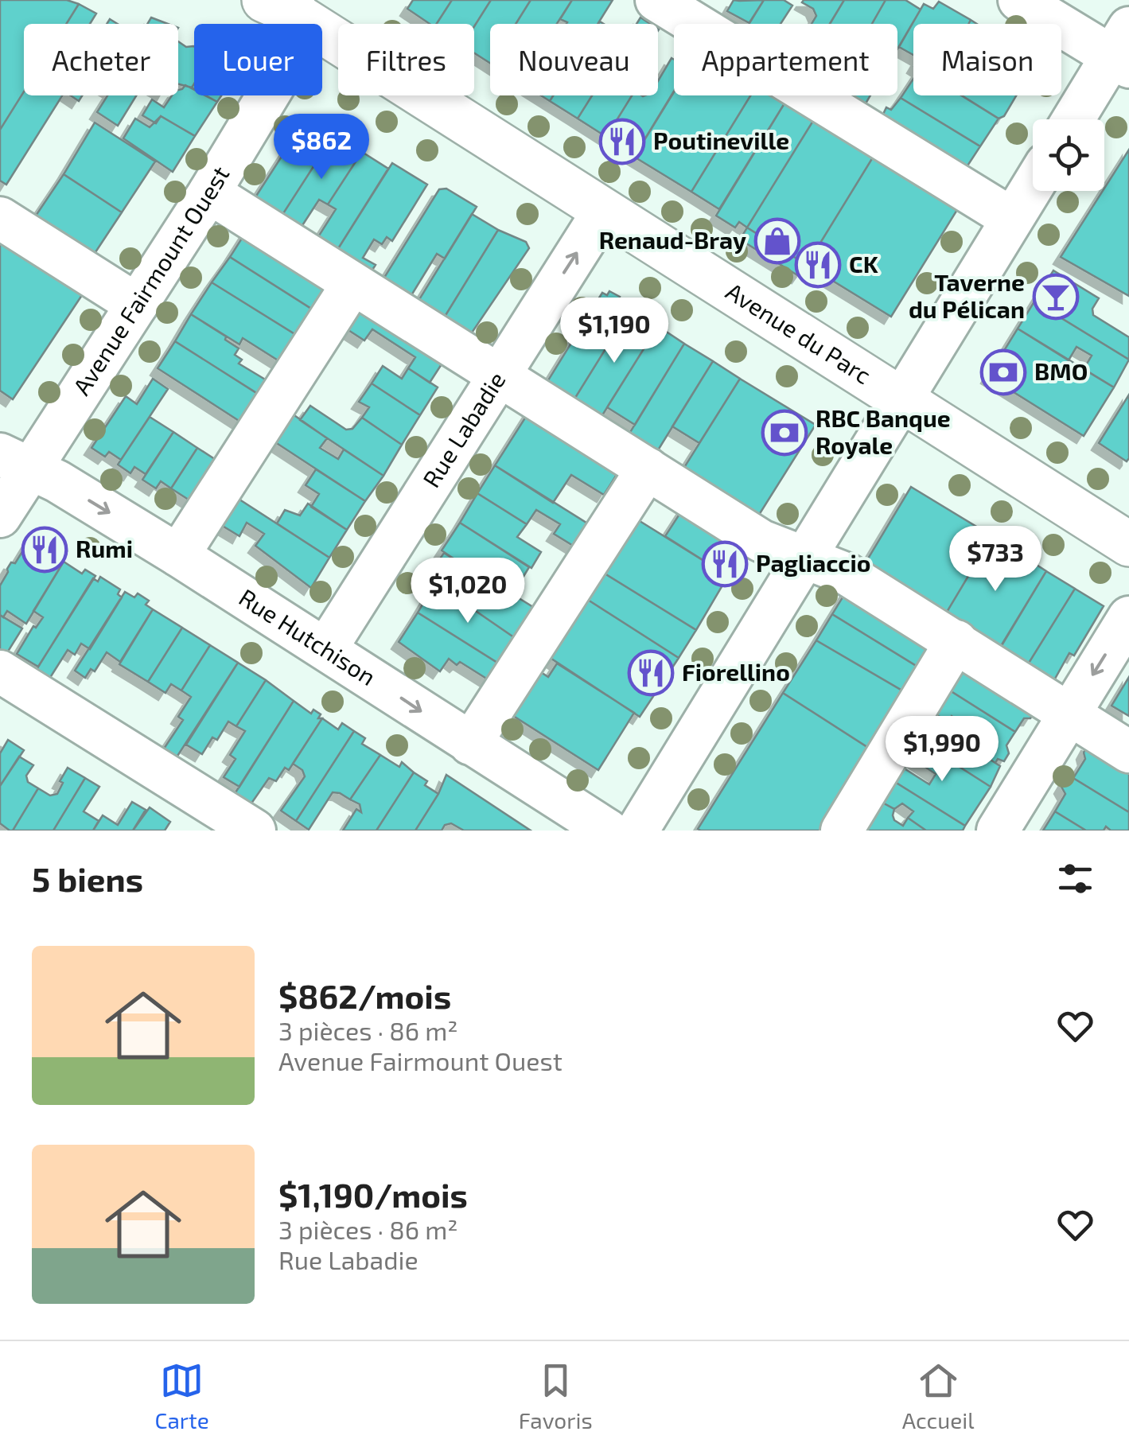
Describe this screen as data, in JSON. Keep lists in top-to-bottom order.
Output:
{
  "streets": {
    "main road": ["Avenue du Parc"],
    "street": ["Avenue Fairmount Ouest", "Rue Labadie", "Rue Hutchison"]
  },
  "crossings": [
    ["Avenue Fairmount Ouest", "Avenue du Parc"],
    ["Avenue Fairmount Ouest", "Rue Hutchison"],
    ["Avenue du Parc", "Rue Labadie"],
    ["Rue Labadie", "Rue Hutchison"]
  ],
  "places": {
    "restaurant": [
      "Poutineville",
      "CK",
      "Rumi",
      "Pagliaccio",
      "Fiorellino"
    ],
    "shop": ["Renaud-Bray"],
    "bar": ["Taverne du Pélican"],
    "bank": ["BMO", "RBC Banque Royale"]
  },
  "page": {
    "chip": [
      "Acheter",
      "Louer",
      "Filtres",
      "Nouveau",
      "Appartement",
      "Maison"
    ],
    "price": [
      "$862",
      "$1,190",
      "$733",
      "$1,020",
      "$1,990"
    ],
    "heading": "5 biens",
    "list": [
      {
        "name": "$862/mois",
        "note": "3 pièces · 86 m² · Avenue Fairmount Ouest"
      },
      {
        "name": "$1,190/mois",
        "note": "3 pièces · 86 m² · Rue Labadie"
      }
    ],
    "tabs": ["Carte", "Favoris", "Accueil"]
  }
}
